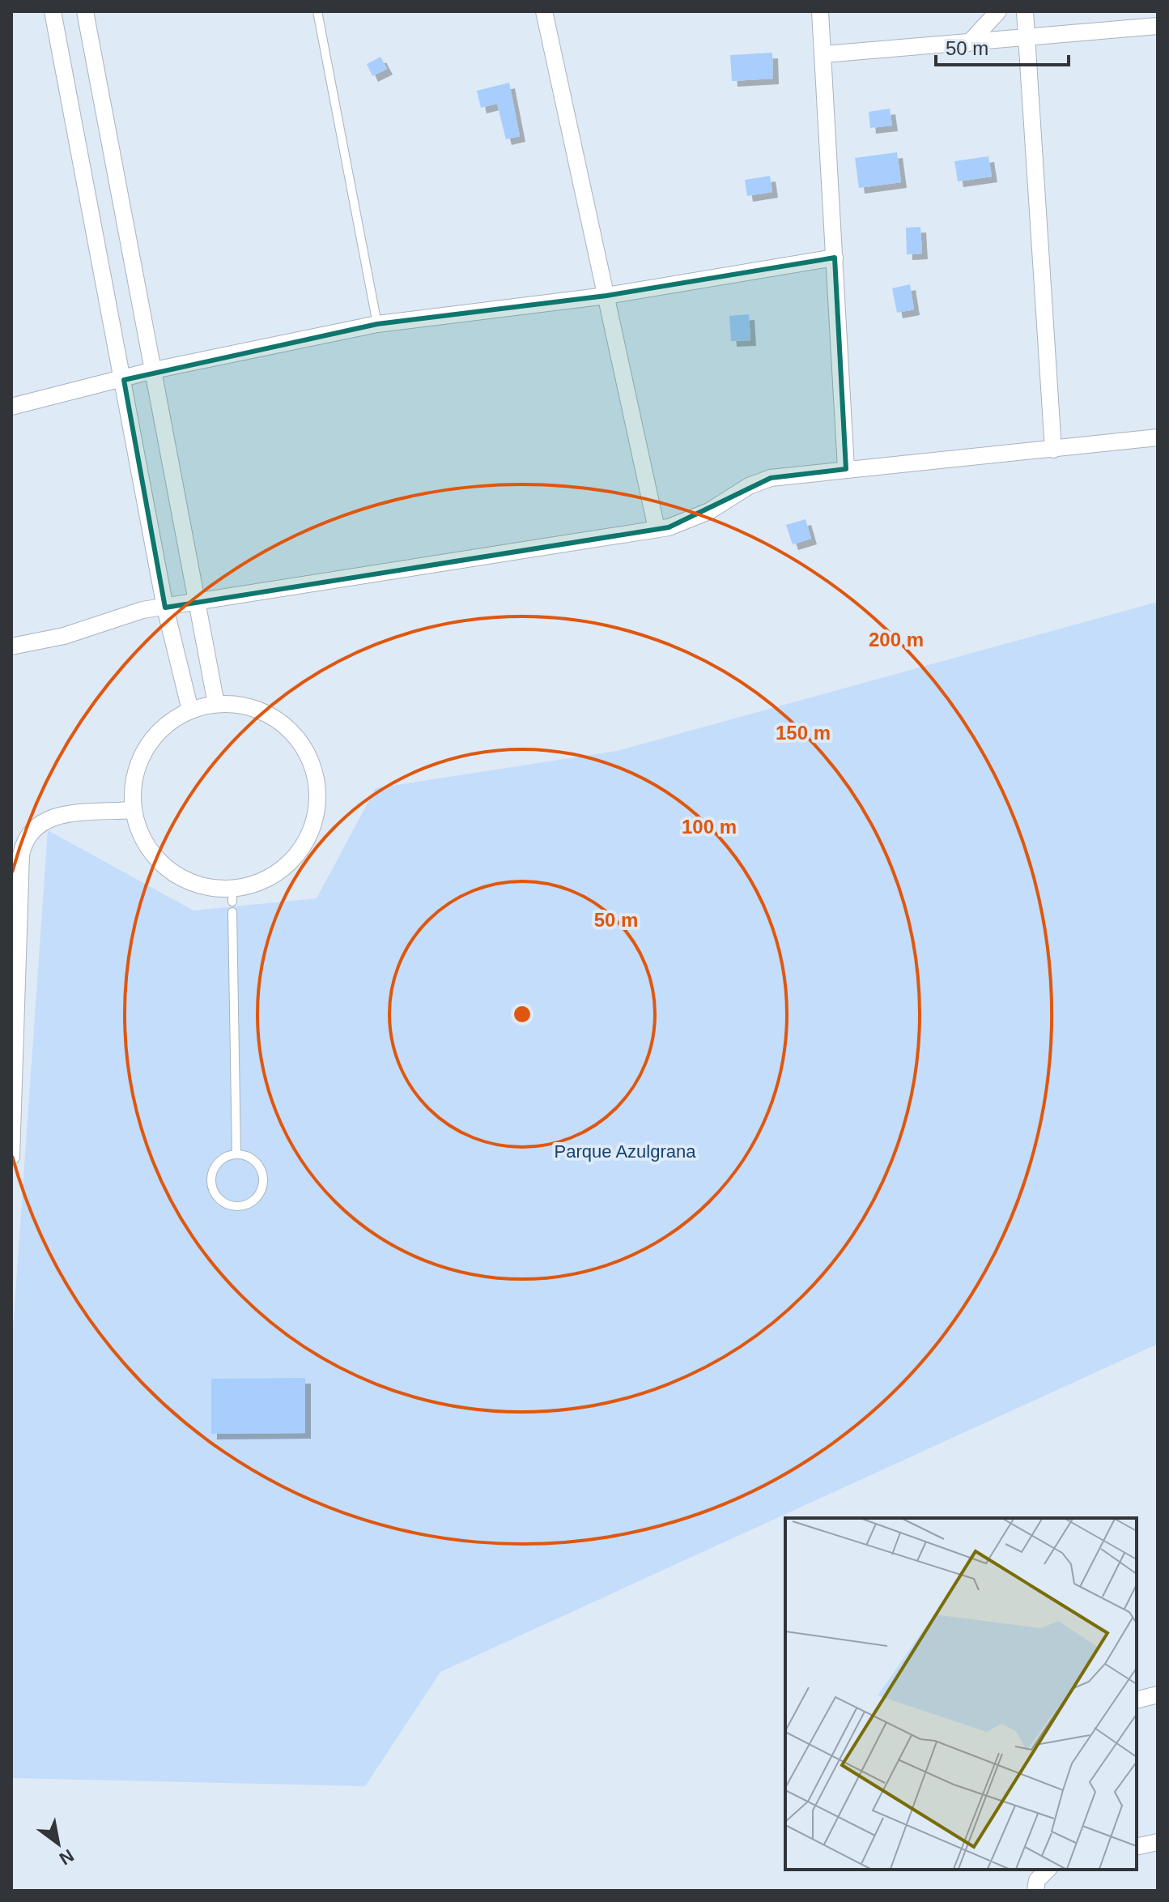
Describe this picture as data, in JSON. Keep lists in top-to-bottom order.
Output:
{
  "parks": ["Parque Azulgrana"],
  "scale_bar": "50 m",
  "north": "bottom right",
  "rings": [
    "200 m",
    "150 m",
    "100 m",
    "50 m"
  ]
}
